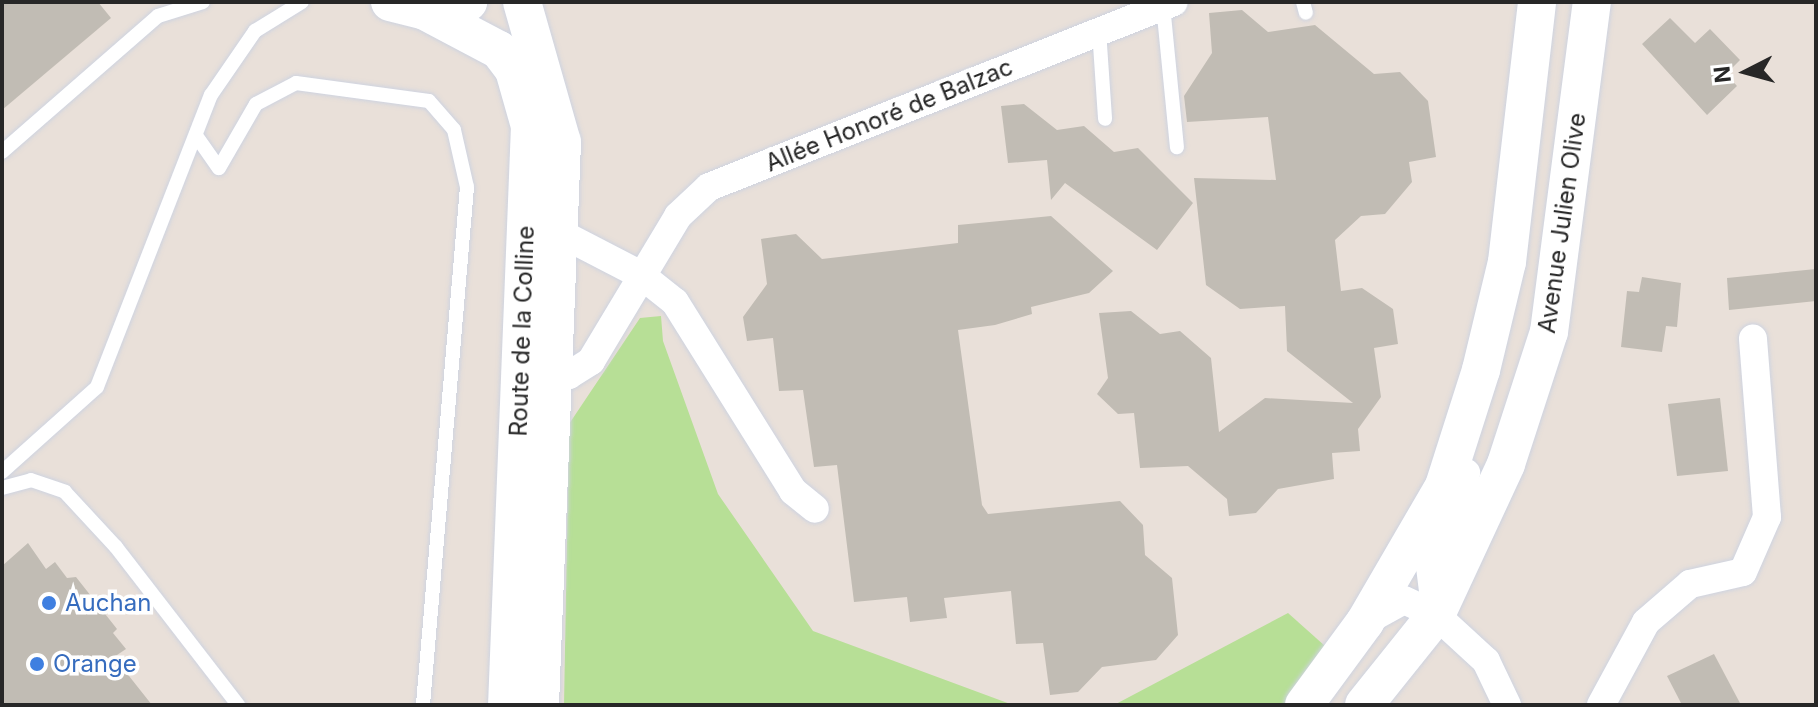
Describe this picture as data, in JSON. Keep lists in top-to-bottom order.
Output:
{
  "streets": {
    "street": ["Allée Honoré de Balzac", "Avenue Julien Olive", "Route de la Colline"]
  },
  "crossings": [
    ["Allée Honoré de Balzac", "Route de la Colline"]
  ],
  "places": ["Auchan", "Orange"],
  "north": "left"
}
